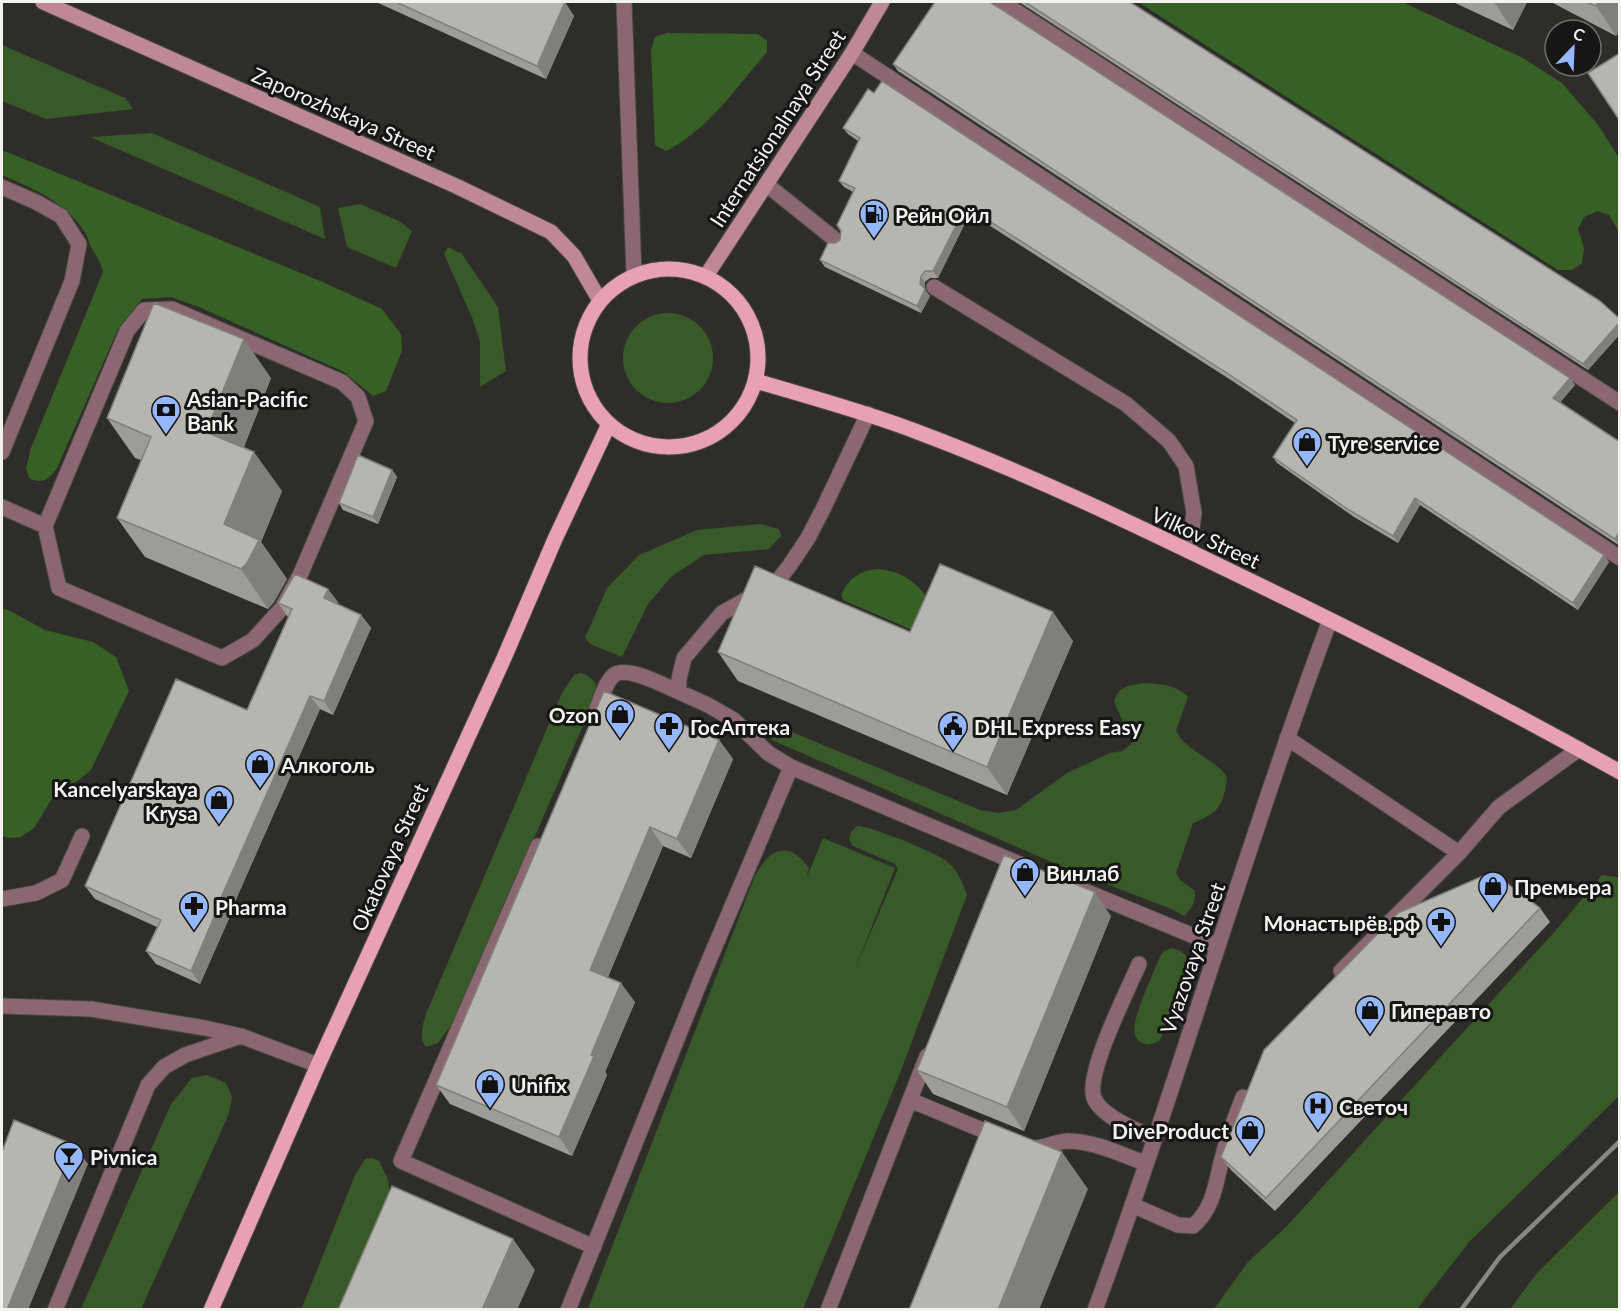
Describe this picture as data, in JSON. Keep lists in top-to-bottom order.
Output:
{
  "streets": {
    "main road": [
      "Zaporozhskaya Street",
      "Internatsionalnaya Street",
      "Vilkov Street",
      "Okatovaya Street"
    ],
    "street": ["Vyazovaya Street"]
  },
  "crossings": [
    ["Zaporozhskaya Street", "Internatsionalnaya Street"],
    ["Zaporozhskaya Street", "Vilkov Street"],
    ["Zaporozhskaya Street", "Okatovaya Street"],
    ["Internatsionalnaya Street", "Vilkov Street"],
    ["Internatsionalnaya Street", "Okatovaya Street"],
    ["Vilkov Street", "Okatovaya Street"],
    ["Vilkov Street", "Vyazovaya Street"]
  ],
  "places": {
    "fuel station": ["Рейн Ойл"],
    "bank": ["Asian-Pacific Bank"],
    "shop": [
      "Tyre service",
      "Ozon",
      "Алкоголь",
      "Kancelyarskaya Krysa",
      "Винлаб",
      "Премьера",
      "Гиперавто",
      "Unifix",
      "DiveProduct"
    ],
    "pharmacy": ["ГосАптека", "Pharma", "Монастырёв.рф"],
    "public building": ["DHL Express Easy"],
    "hospital": ["Светоч"],
    "bar": ["Pivnica"]
  },
  "north": "top right"
}
